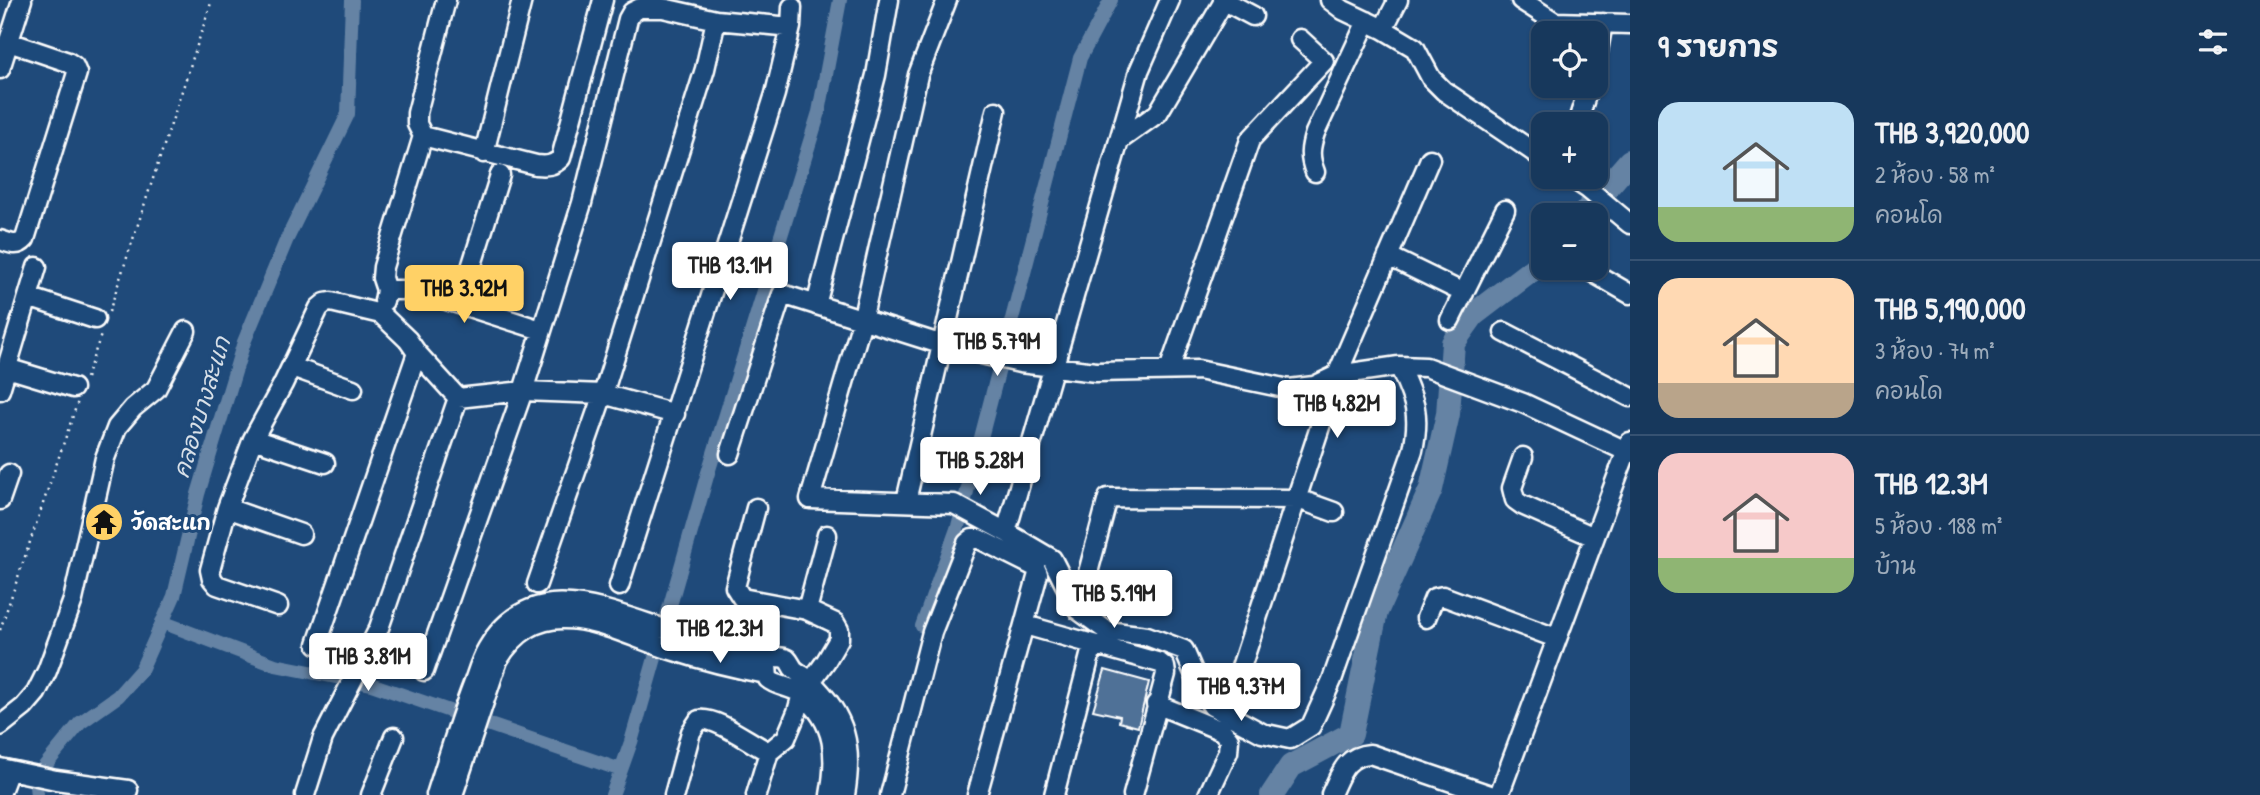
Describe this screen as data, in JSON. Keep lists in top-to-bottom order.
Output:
{
  "water": ["คลองบางสะแก"],
  "places": {
    "temple": ["วัดสะแก"]
  },
  "page": {
    "heading": "9 รายการ",
    "map_buttons": ["+", "−"],
    "list": [
      {
        "name": "THB 3,920,000",
        "note": "2 ห้อง · 58 m² · คอนโด"
      },
      {
        "name": "THB 5,190,000",
        "note": "3 ห้อง · 74 m² · คอนโด"
      },
      {
        "name": "THB 12.3M",
        "note": "5 ห้อง · 188 m² · บ้าน"
      }
    ],
    "price": [
      "THB 13.1M",
      "THB 3.92M",
      "THB 5.79M",
      "THB 4.82M",
      "THB 5.28M",
      "THB 5.19M",
      "THB 12.3M",
      "THB 3.81M",
      "THB 9.37M"
    ]
  }
}
